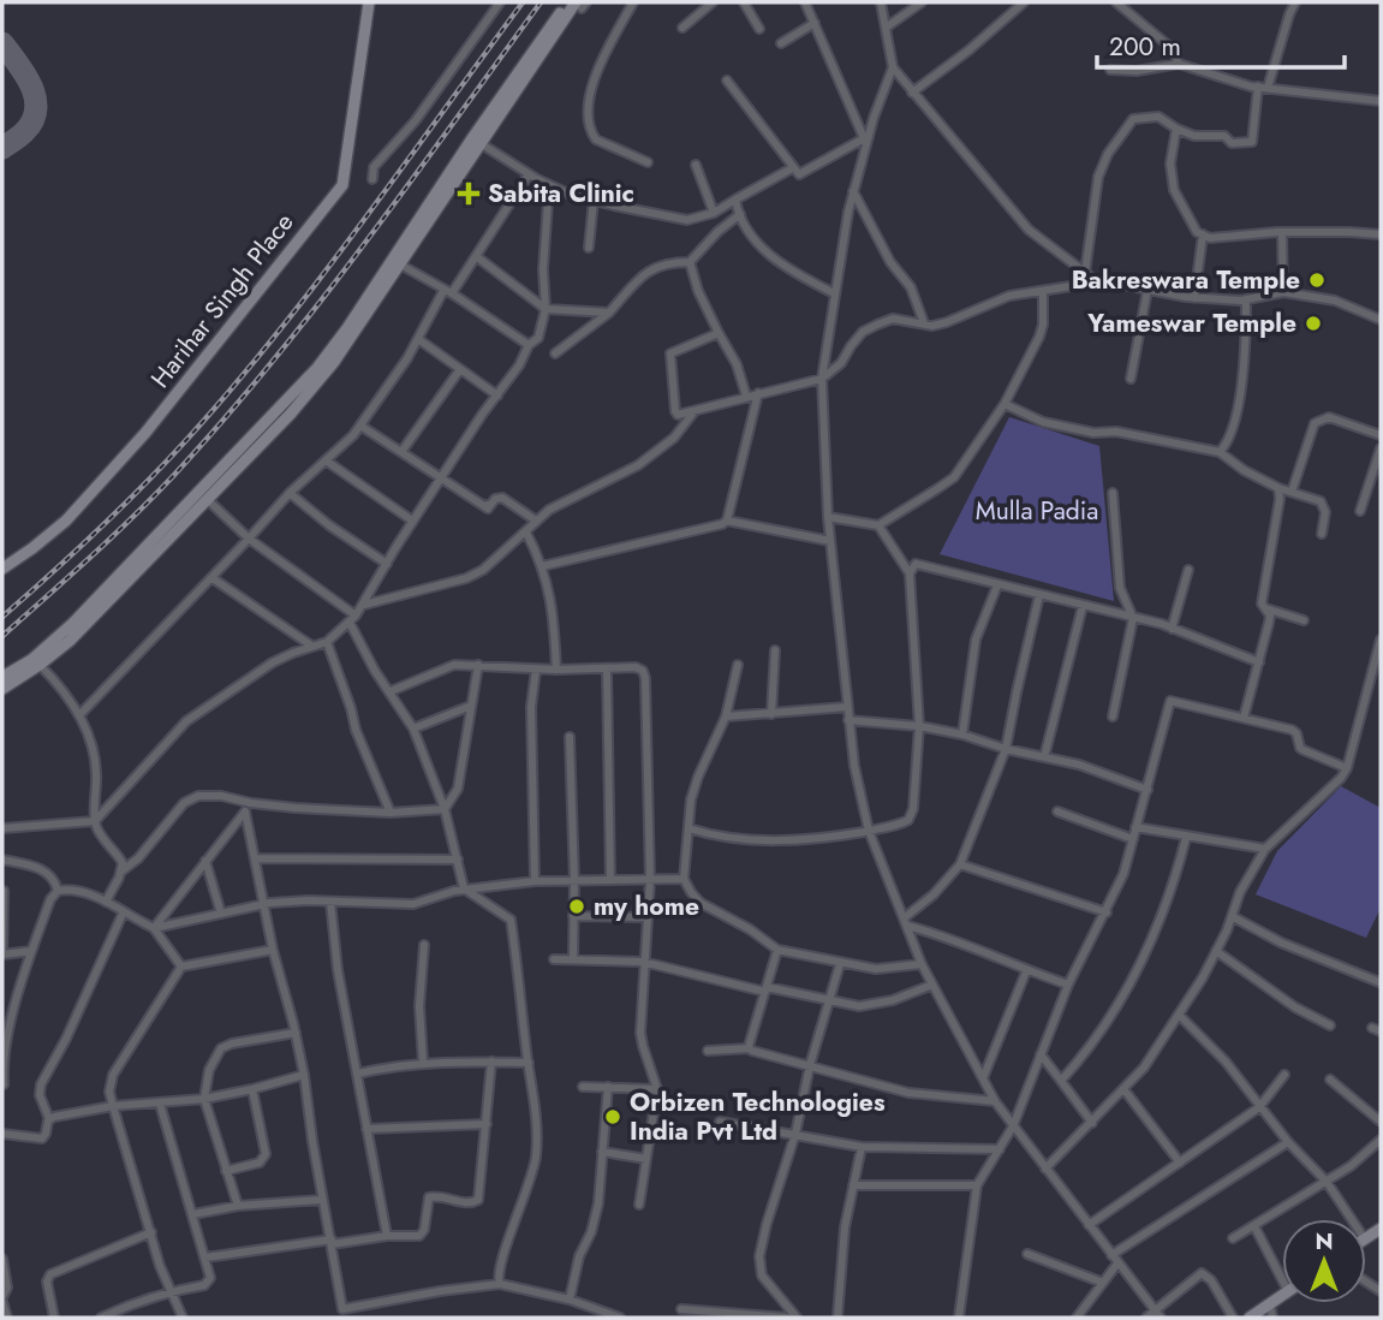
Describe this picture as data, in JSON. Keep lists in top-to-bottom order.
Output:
{
  "streets": {
    "street": ["Harihar Singh Place"]
  },
  "parks": ["Mulla Padia"],
  "places": {
    "health": ["Sabita Clinic"],
    "other": [
      "Bakreswara Temple",
      "Yameswar Temple",
      "my home",
      "Orbizen Technologies India Pvt Ltd"
    ]
  },
  "scale_bar": "200 m",
  "north": "top"
}
